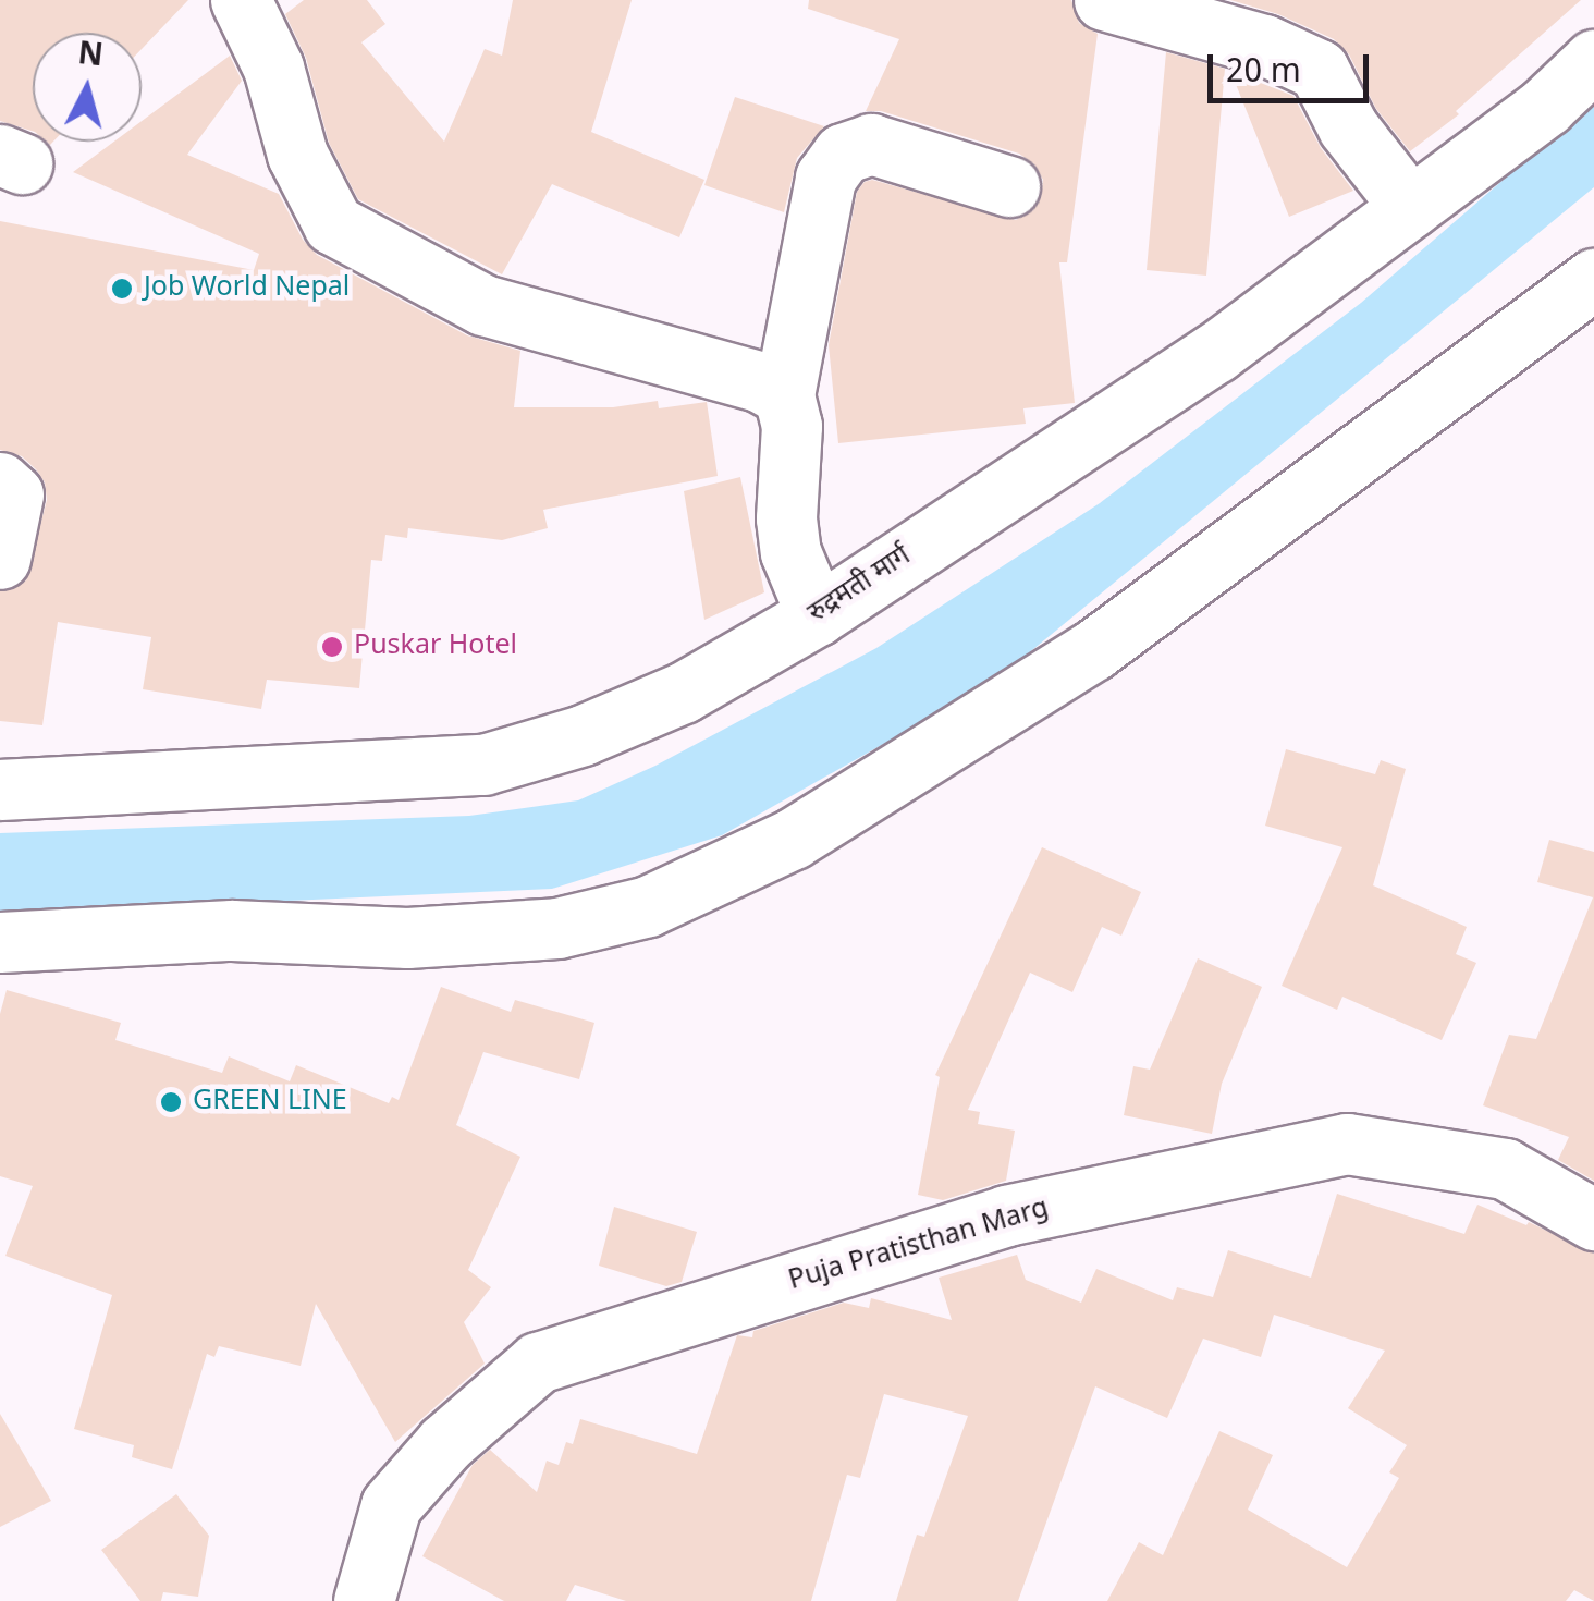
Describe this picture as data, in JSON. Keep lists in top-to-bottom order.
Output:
{
  "streets": {
    "street": ["रुद्रमती मार्ग", "Puja Pratisthan Marg"]
  },
  "places": ["Job World Nepal", "Puskar Hotel", "GREEN LINE"],
  "scale_bar": "20 m",
  "north": "top"
}
